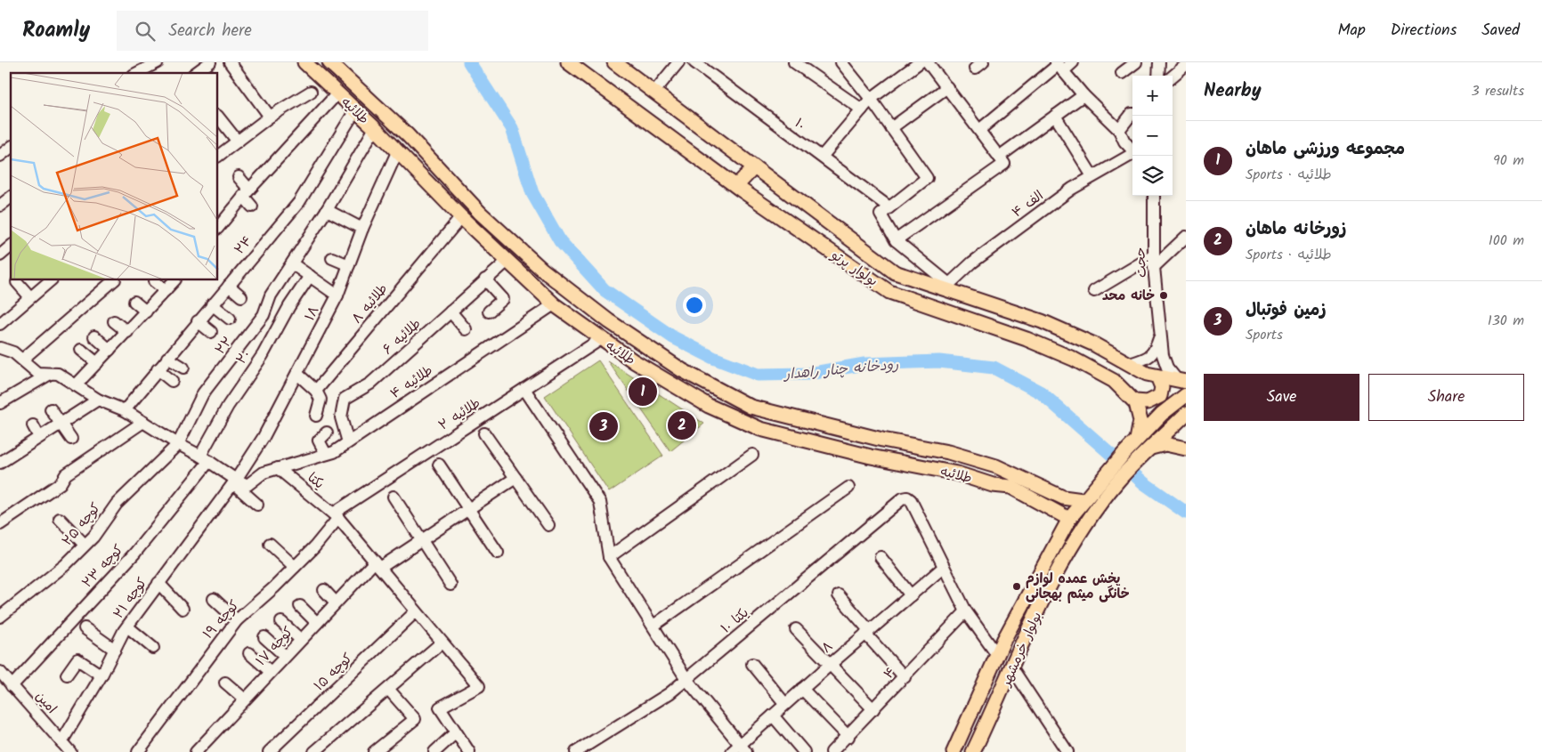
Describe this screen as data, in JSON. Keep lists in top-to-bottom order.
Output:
{
  "streets": {
    "main road": ["طلائیه", "بولوار پرتو", "بولوار خرمشهر"],
    "street": [
      "۱۰",
      "۴ الف",
      "۲۴",
      "حجت",
      "طلائیه ۸",
      "۱۸",
      "طلائیه ۶",
      "۲۲",
      "۲۰",
      "طلائیه ۴",
      "طلائیه ۲",
      "یکتا",
      "کوچه ۲۵",
      "کوچه ۲۳",
      "کوچه ۲۱",
      "کوچه ۱۹",
      "۱۰ یکتا",
      "کوچه ۱۷",
      "۸",
      "کوچه ۱۵",
      "۴",
      "امین"
    ]
  },
  "crossings": [
    ["طلائیه", "۲۴"],
    ["طلائیه", "طلائیه ۸"],
    ["طلائیه", "۱۸"],
    ["طلائیه", "طلائیه ۶"],
    ["طلائیه", "۲۲"],
    ["طلائیه", "طلائیه ۴"],
    ["طلائیه", "طلائیه ۲"],
    ["۴ الف", "بولوار پرتو"],
    ["حجت", "بولوار پرتو"],
    ["۱۸", "کوچه ۲۱"],
    ["طلائیه ۶", "طلائیه ۴"],
    ["۲۲", "کوچه ۲۵"],
    ["۲۰", "کوچه ۲۳"],
    ["طلائیه ۴", "یکتا"],
    ["طلائیه ۲", "یکتا"],
    ["طلائیه ۲", "کوچه ۱۹"],
    ["یکتا", "کوچه ۱۹"],
    ["یکتا", "کوچه ۱۷"],
    ["یکتا", "کوچه ۱۵"],
    ["کوچه ۲۳", "امین"],
    ["کوچه ۲۱", "امین"],
    ["۱۰ یکتا", "۸"]
  ],
  "water": ["رودخانه چنار راهدار"],
  "places": ["خانه محد", "پخش عمده لوازم خانگی میثم بهجانی"],
  "page": {
    "header": "Roamly",
    "search": "Search here",
    "nav": ["Map", "Directions", "Saved"],
    "heading": ["Nearby", "3 results"],
    "map_buttons": ["+", "−"],
    "list": [
      {
        "mark": "1",
        "name": "مجموعه ورزشی ماهان",
        "note": "Sports · طلائیه",
        "value": "90 m"
      },
      {
        "mark": "2",
        "name": "زورخانه ماهان",
        "note": "Sports · طلائیه",
        "value": "100 m"
      },
      {
        "mark": "3",
        "name": "زمین فوتبال",
        "note": "Sports",
        "value": "130 m"
      }
    ],
    "buttons": ["Save", "Share"],
    "pins": ["1", "2", "3"]
  }
}
